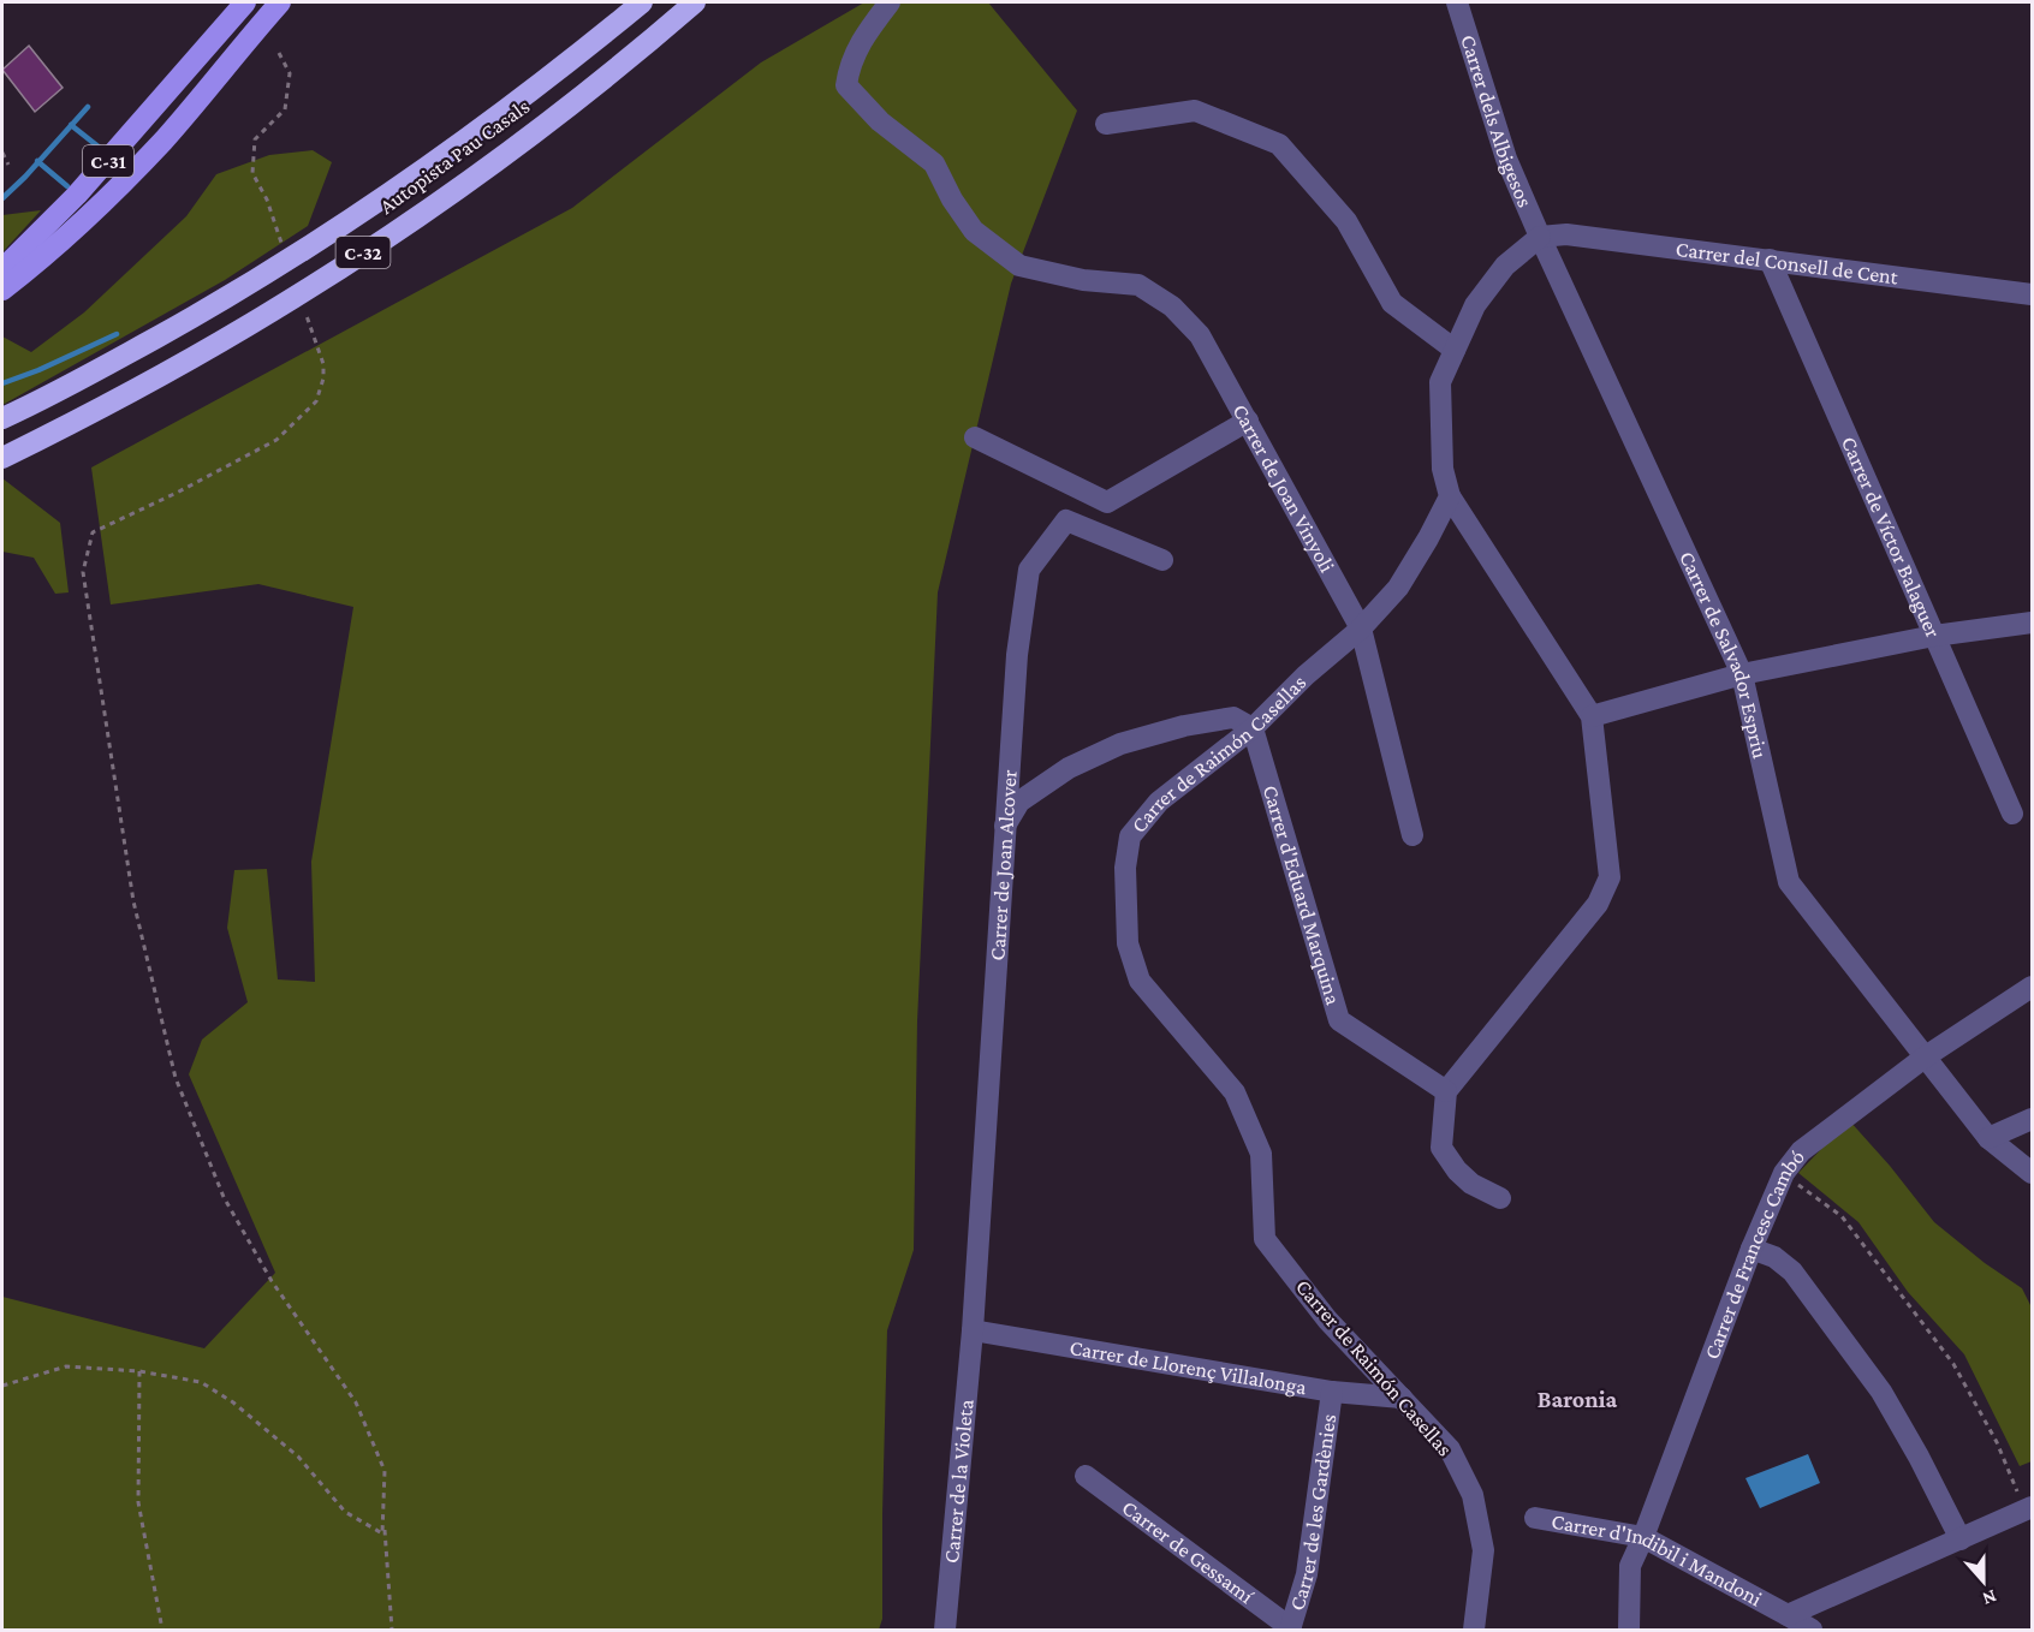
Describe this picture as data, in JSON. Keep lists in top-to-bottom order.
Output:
{
  "streets": {
    "highway": ["Autopista Pau Casals", "C-32"],
    "main road": ["C-31"],
    "street": [
      "Carrer dels Albigesos",
      "Carrer del Consell de Cent",
      "Carrer de Joan Vinyoli",
      "Carrer de Víctor Balaguer",
      "Carrer de Salvador Espriu",
      "Carrer de Raimón Casellas",
      "Carrer de Joan Alcover",
      "Carrer d'Eduard Marquina",
      "Carrer de Francesc Cambó",
      "Carrer de Llorenç Villalonga",
      "Carrer de la Violeta",
      "Carrer de les Gardènies",
      "Carrer de Gessamí",
      "Carrer d'Indibil i Mandoni"
    ]
  },
  "crossings": [
    ["Carrer dels Albigesos", "Carrer del Consell de Cent"],
    ["Carrer dels Albigesos", "Carrer de Salvador Espriu"],
    ["Carrer del Consell de Cent", "Carrer de Víctor Balaguer"],
    ["Carrer del Consell de Cent", "Carrer de Salvador Espriu"],
    ["Carrer de Joan Vinyoli", "Carrer de Raimón Casellas"],
    ["Carrer de Salvador Espriu", "Carrer de Francesc Cambó"],
    ["Carrer de Raimón Casellas", "Carrer d'Eduard Marquina"],
    ["Carrer de Raimón Casellas", "Carrer de Llorenç Villalonga"],
    ["Carrer de Joan Alcover", "Carrer de Llorenç Villalonga"],
    ["Carrer de Joan Alcover", "Carrer de la Violeta"],
    ["Carrer de Francesc Cambó", "Carrer d'Indibil i Mandoni"],
    ["Carrer de Llorenç Villalonga", "Carrer de la Violeta"],
    ["Carrer de Llorenç Villalonga", "Carrer de les Gardènies"],
    ["Carrer de les Gardènies", "Carrer de Gessamí"]
  ],
  "districts": ["Baronia"],
  "north": "bottom"
}
